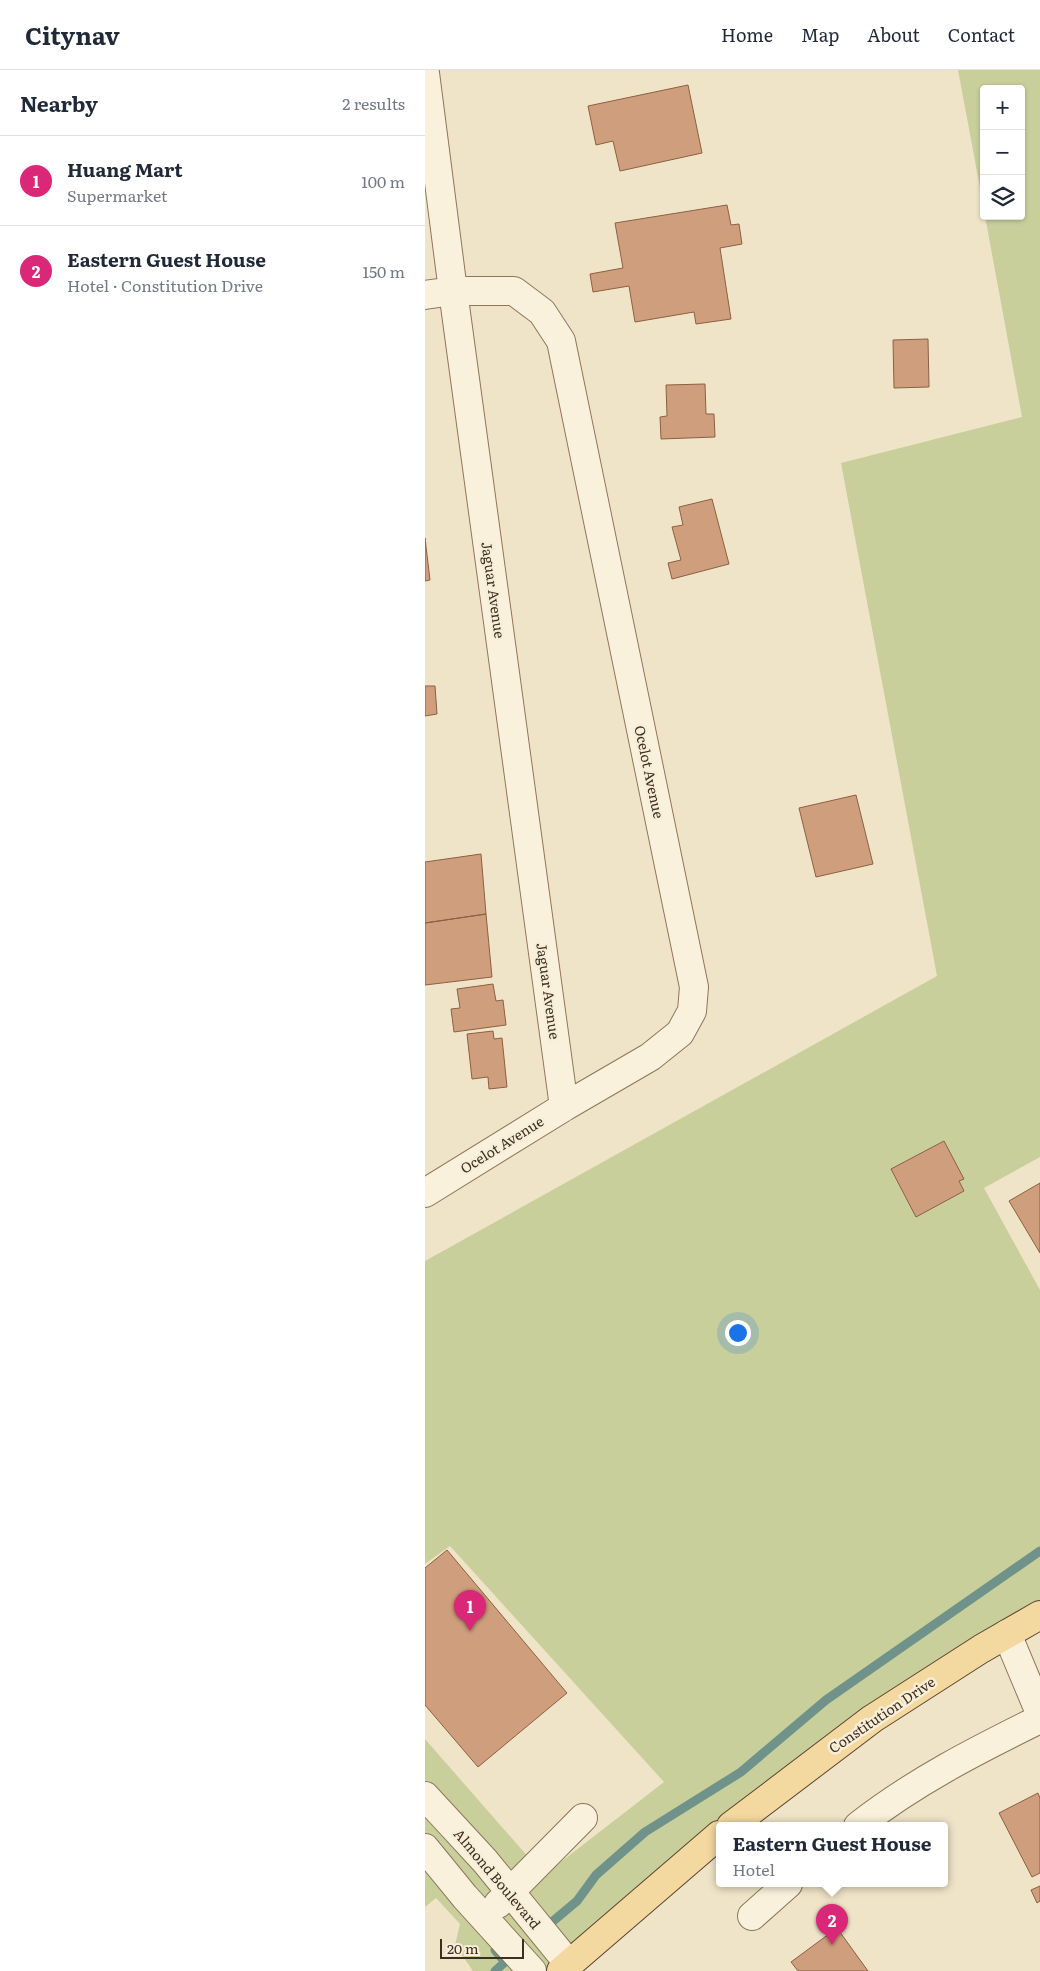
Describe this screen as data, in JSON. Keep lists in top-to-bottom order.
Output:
{
  "streets": {
    "main road": ["Constitution Drive"],
    "street": ["Jaguar Avenue", "Ocelot Avenue", "Almond Boulevard"]
  },
  "crossings": [
    ["Jaguar Avenue", "Ocelot Avenue"]
  ],
  "scale_bar": "20 m",
  "page": {
    "header": "Citynav",
    "nav": [
      "Home",
      "Map",
      "About",
      "Contact"
    ],
    "heading": ["Nearby", "2 results"],
    "map_buttons": ["+", "−"],
    "list": [
      {
        "mark": "1",
        "name": "Huang Mart",
        "note": "Supermarket",
        "value": "100 m"
      },
      {
        "mark": "2",
        "name": "Eastern Guest House",
        "note": "Hotel · Constitution Drive",
        "value": "150 m"
      }
    ],
    "pins": ["1", "2"],
    "popup": ["Eastern Guest House", "Hotel"],
    "scale": "20 m"
  }
}
